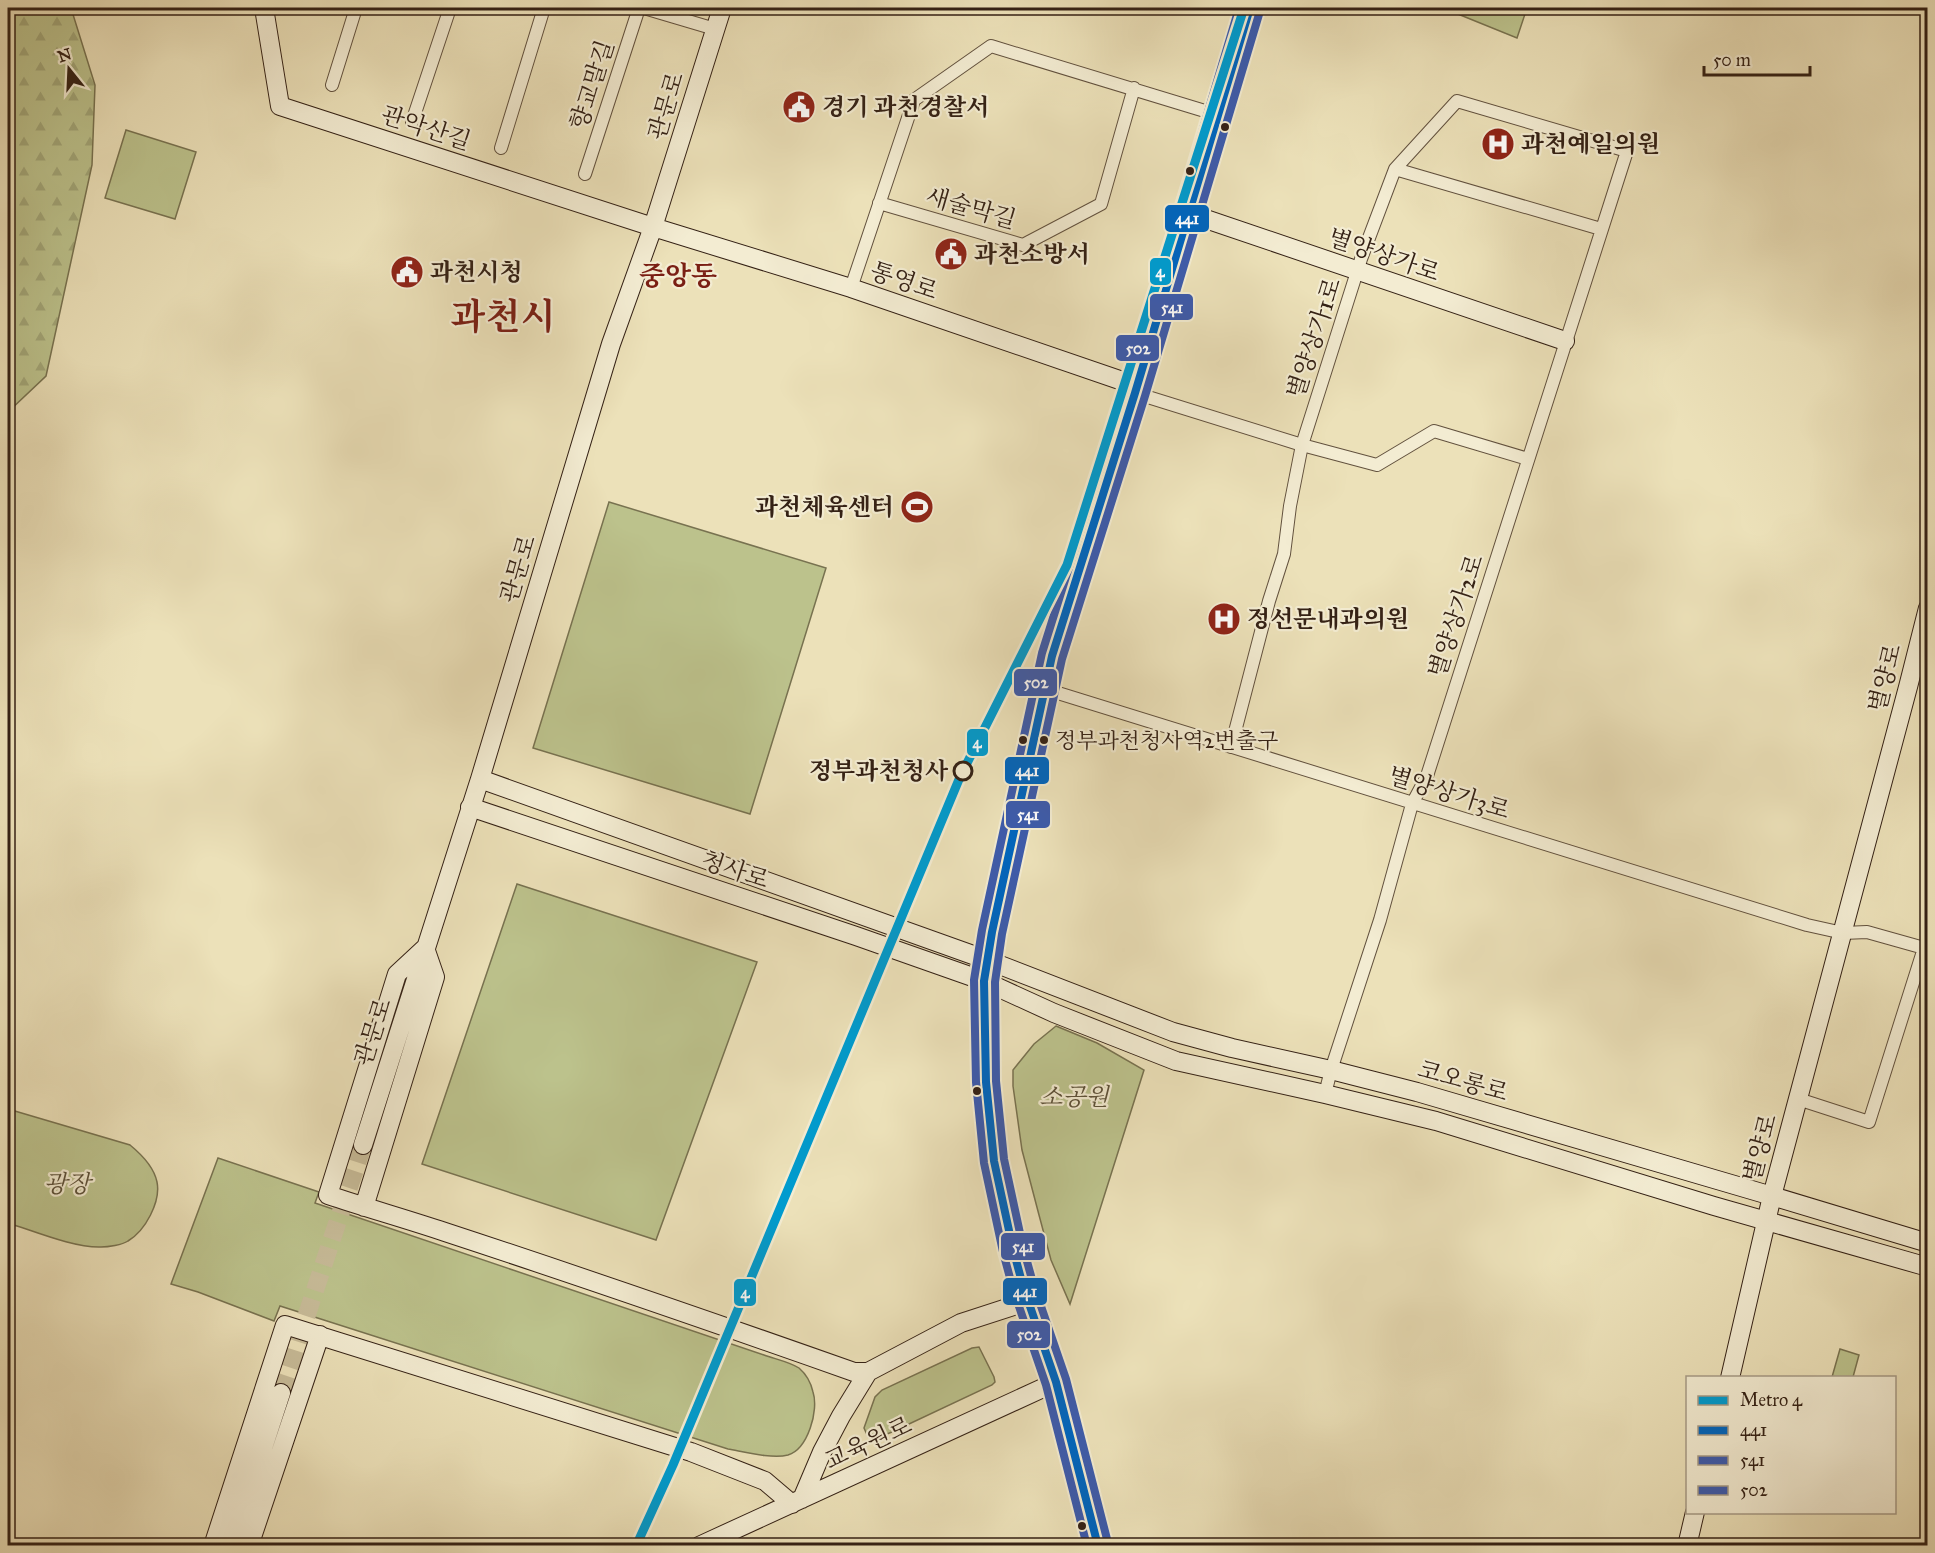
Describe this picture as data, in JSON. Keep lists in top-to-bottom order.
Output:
{
  "streets": {
    "street": [
      "향교말길",
      "관문로",
      "관악산길",
      "새술막길",
      "별양상가로",
      "통영로",
      "별양상가1로",
      "별양상가2로",
      "별양로",
      "별양상가3로",
      "청사로",
      "코오롱로",
      "교육원로"
    ]
  },
  "crossings": [
    ["관문로", "관악산길"],
    ["관문로", "통영로"],
    ["관문로", "청사로"],
    ["관악산길", "통영로"],
    ["별양상가로", "별양상가1로"],
    ["별양상가로", "별양상가2로"],
    ["별양상가1로", "별양상가2로"],
    ["별양상가1로", "별양상가3로"],
    ["별양상가2로", "별양상가3로"],
    ["별양상가2로", "청사로"],
    ["별양상가2로", "코오롱로"],
    ["별양로", "별양상가3로"],
    ["별양로", "청사로"],
    ["별양로", "코오롱로"],
    ["청사로", "코오롱로"]
  ],
  "districts": ["중앙동", "과천시"],
  "parks": ["소공원", "광장"],
  "places": {
    "public building": ["경기 과천경찰서", "과천소방서", "과천시청"],
    "hospital": ["과천예일의원", "정선문내과의원"],
    "sports": ["과천체육센터"],
    "other": ["정부과천청사역2번출구", "정부과천청사"]
  },
  "lines": [
    "metro line 4",
    "transit line 441",
    "transit line 502",
    "transit line 541"
  ],
  "legend": [
    "Metro 4",
    "441",
    "541",
    "502"
  ],
  "scale_bar": "50 m",
  "north": "top"
}
